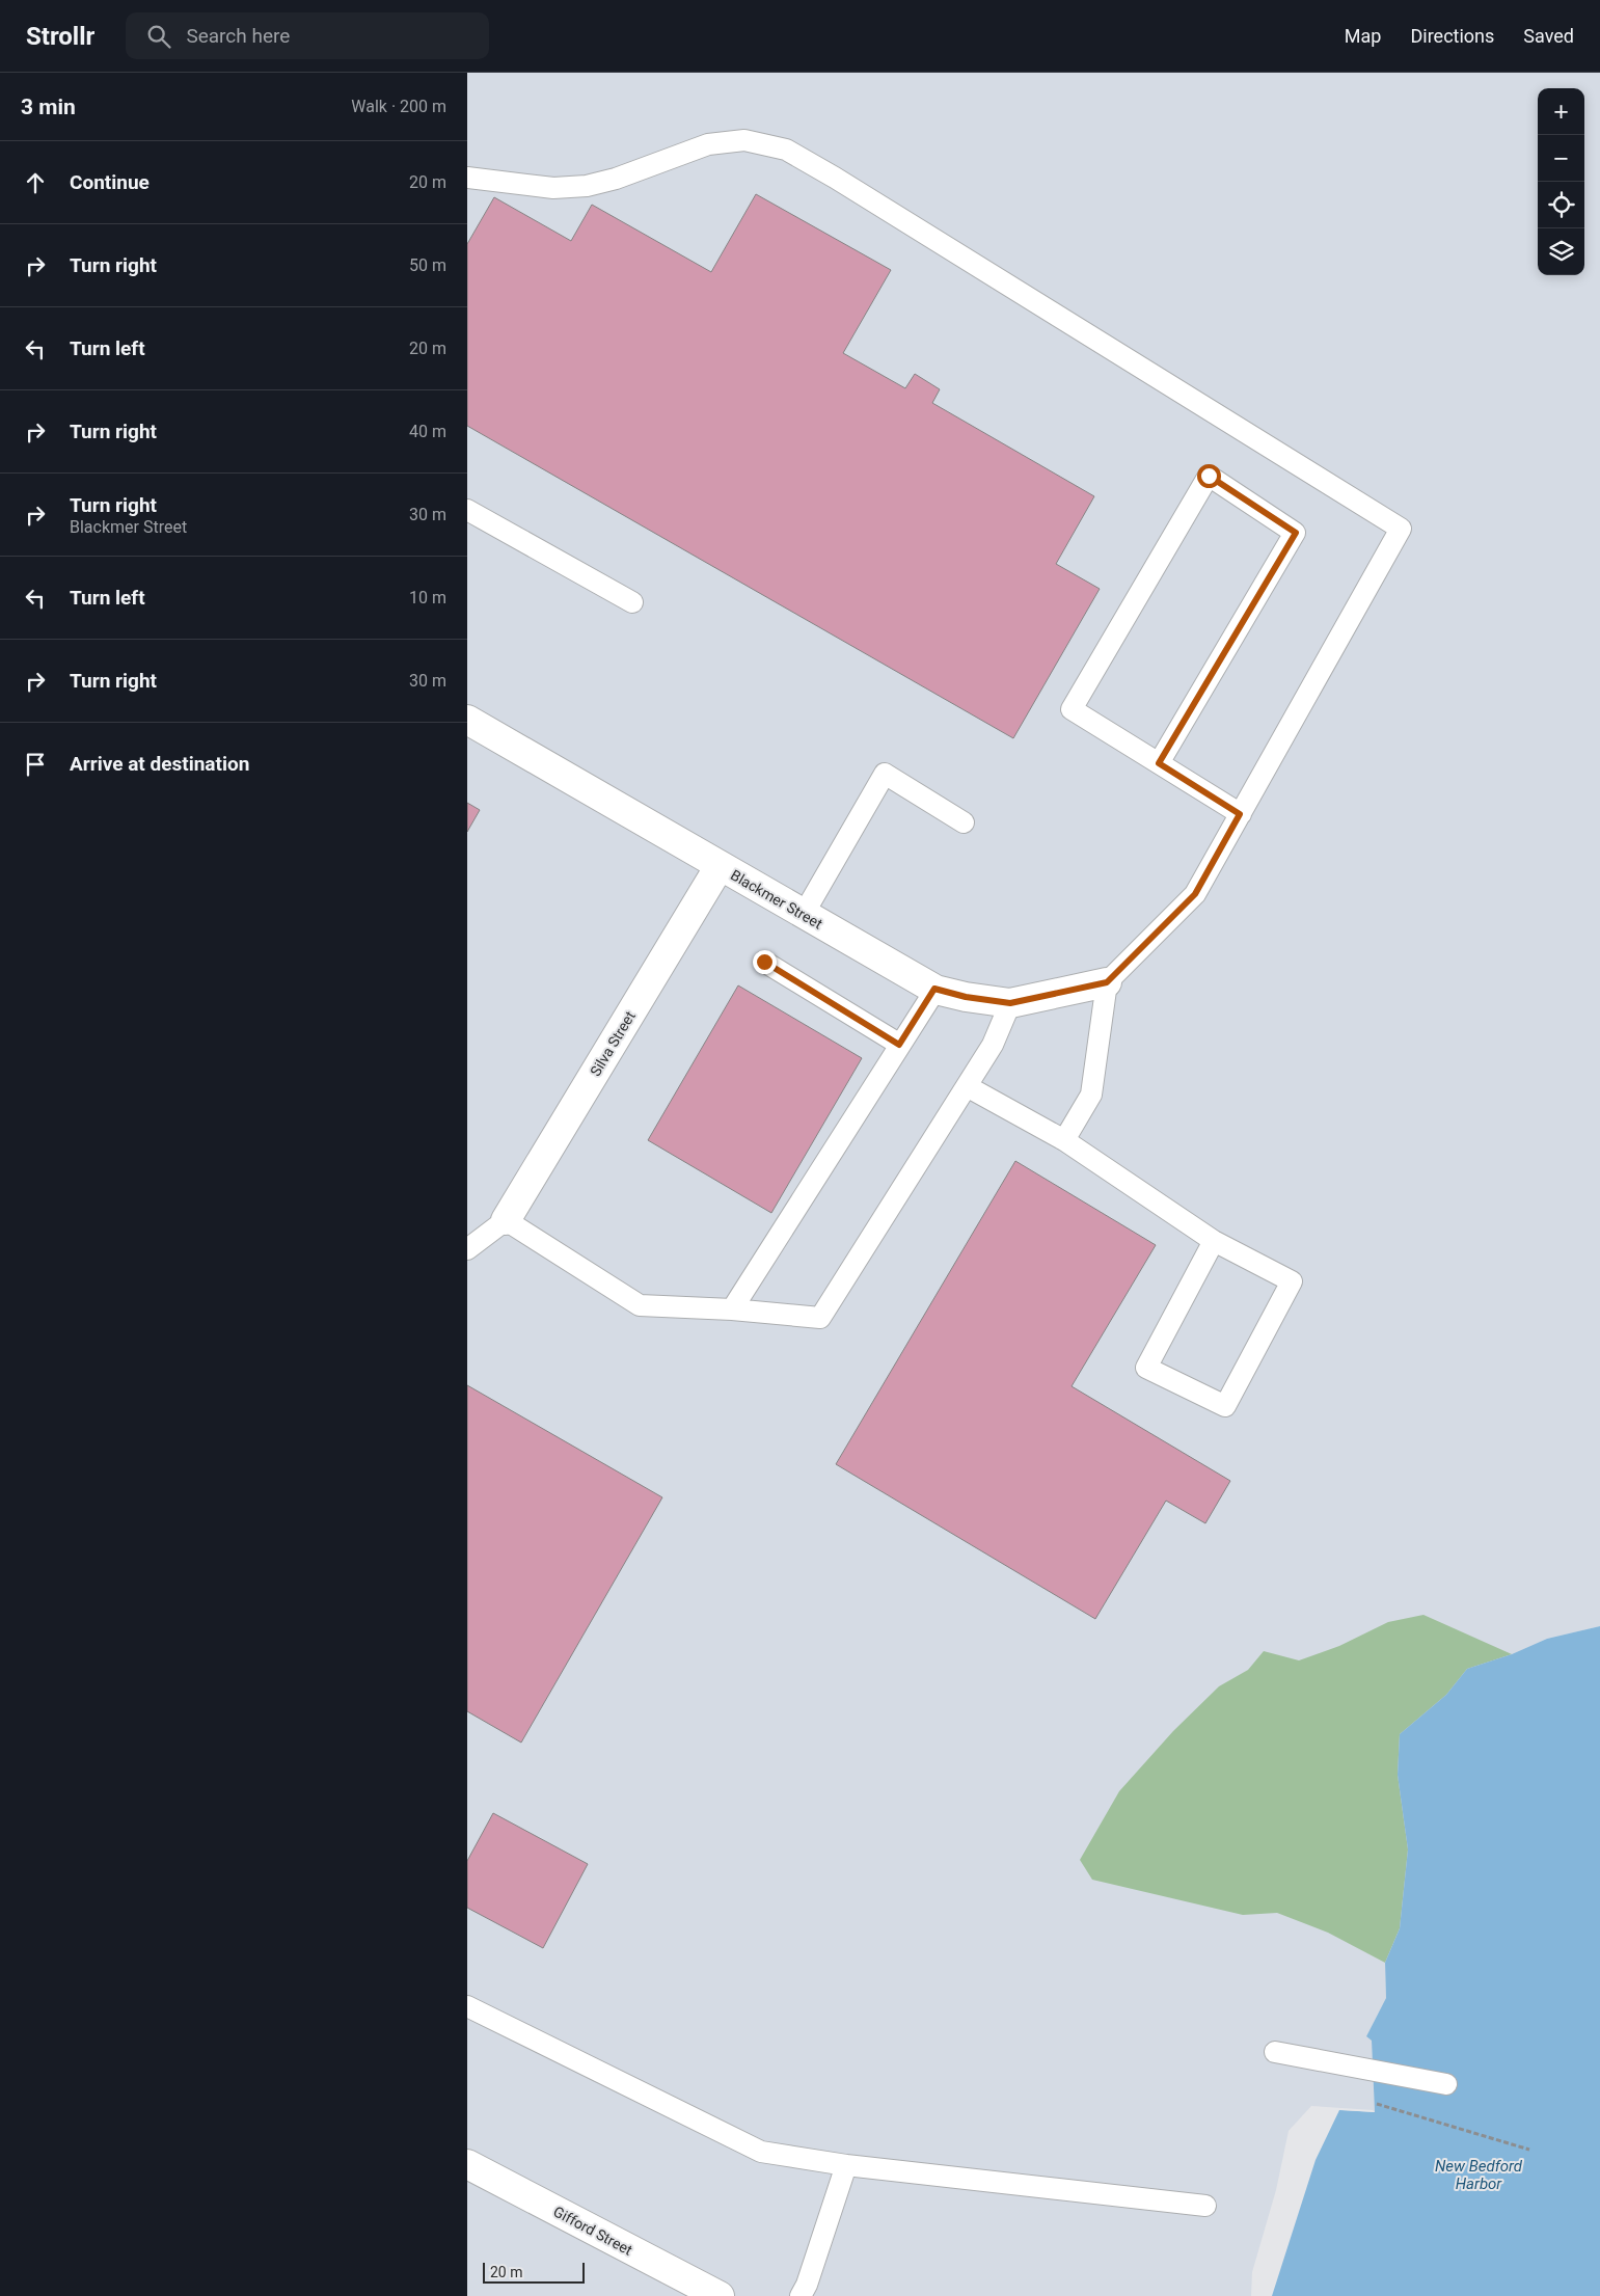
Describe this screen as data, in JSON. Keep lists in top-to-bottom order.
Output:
{
  "streets": {
    "street": ["Blackmer Street", "Silva Street", "Gifford Street"]
  },
  "crossings": [
    ["Blackmer Street", "Silva Street"]
  ],
  "water": ["New Bedford Harbor"],
  "scale_bar": "20 m",
  "page": {
    "header": "Strollr",
    "search": "Search here",
    "nav": ["Map", "Directions", "Saved"],
    "heading": ["3 min", "Walk · 200 m"],
    "map_buttons": ["+", "−"],
    "list": [
      ["Continue", "20 m"],
      ["Turn right", "50 m"],
      ["Turn left", "20 m"],
      ["Turn right", "40 m"],
      ["Turn right", "Blackmer Street", "30 m"],
      ["Turn left", "10 m"],
      ["Turn right", "30 m"],
      "Arrive at destination"
    ],
    "scale": "20 m"
  }
}
